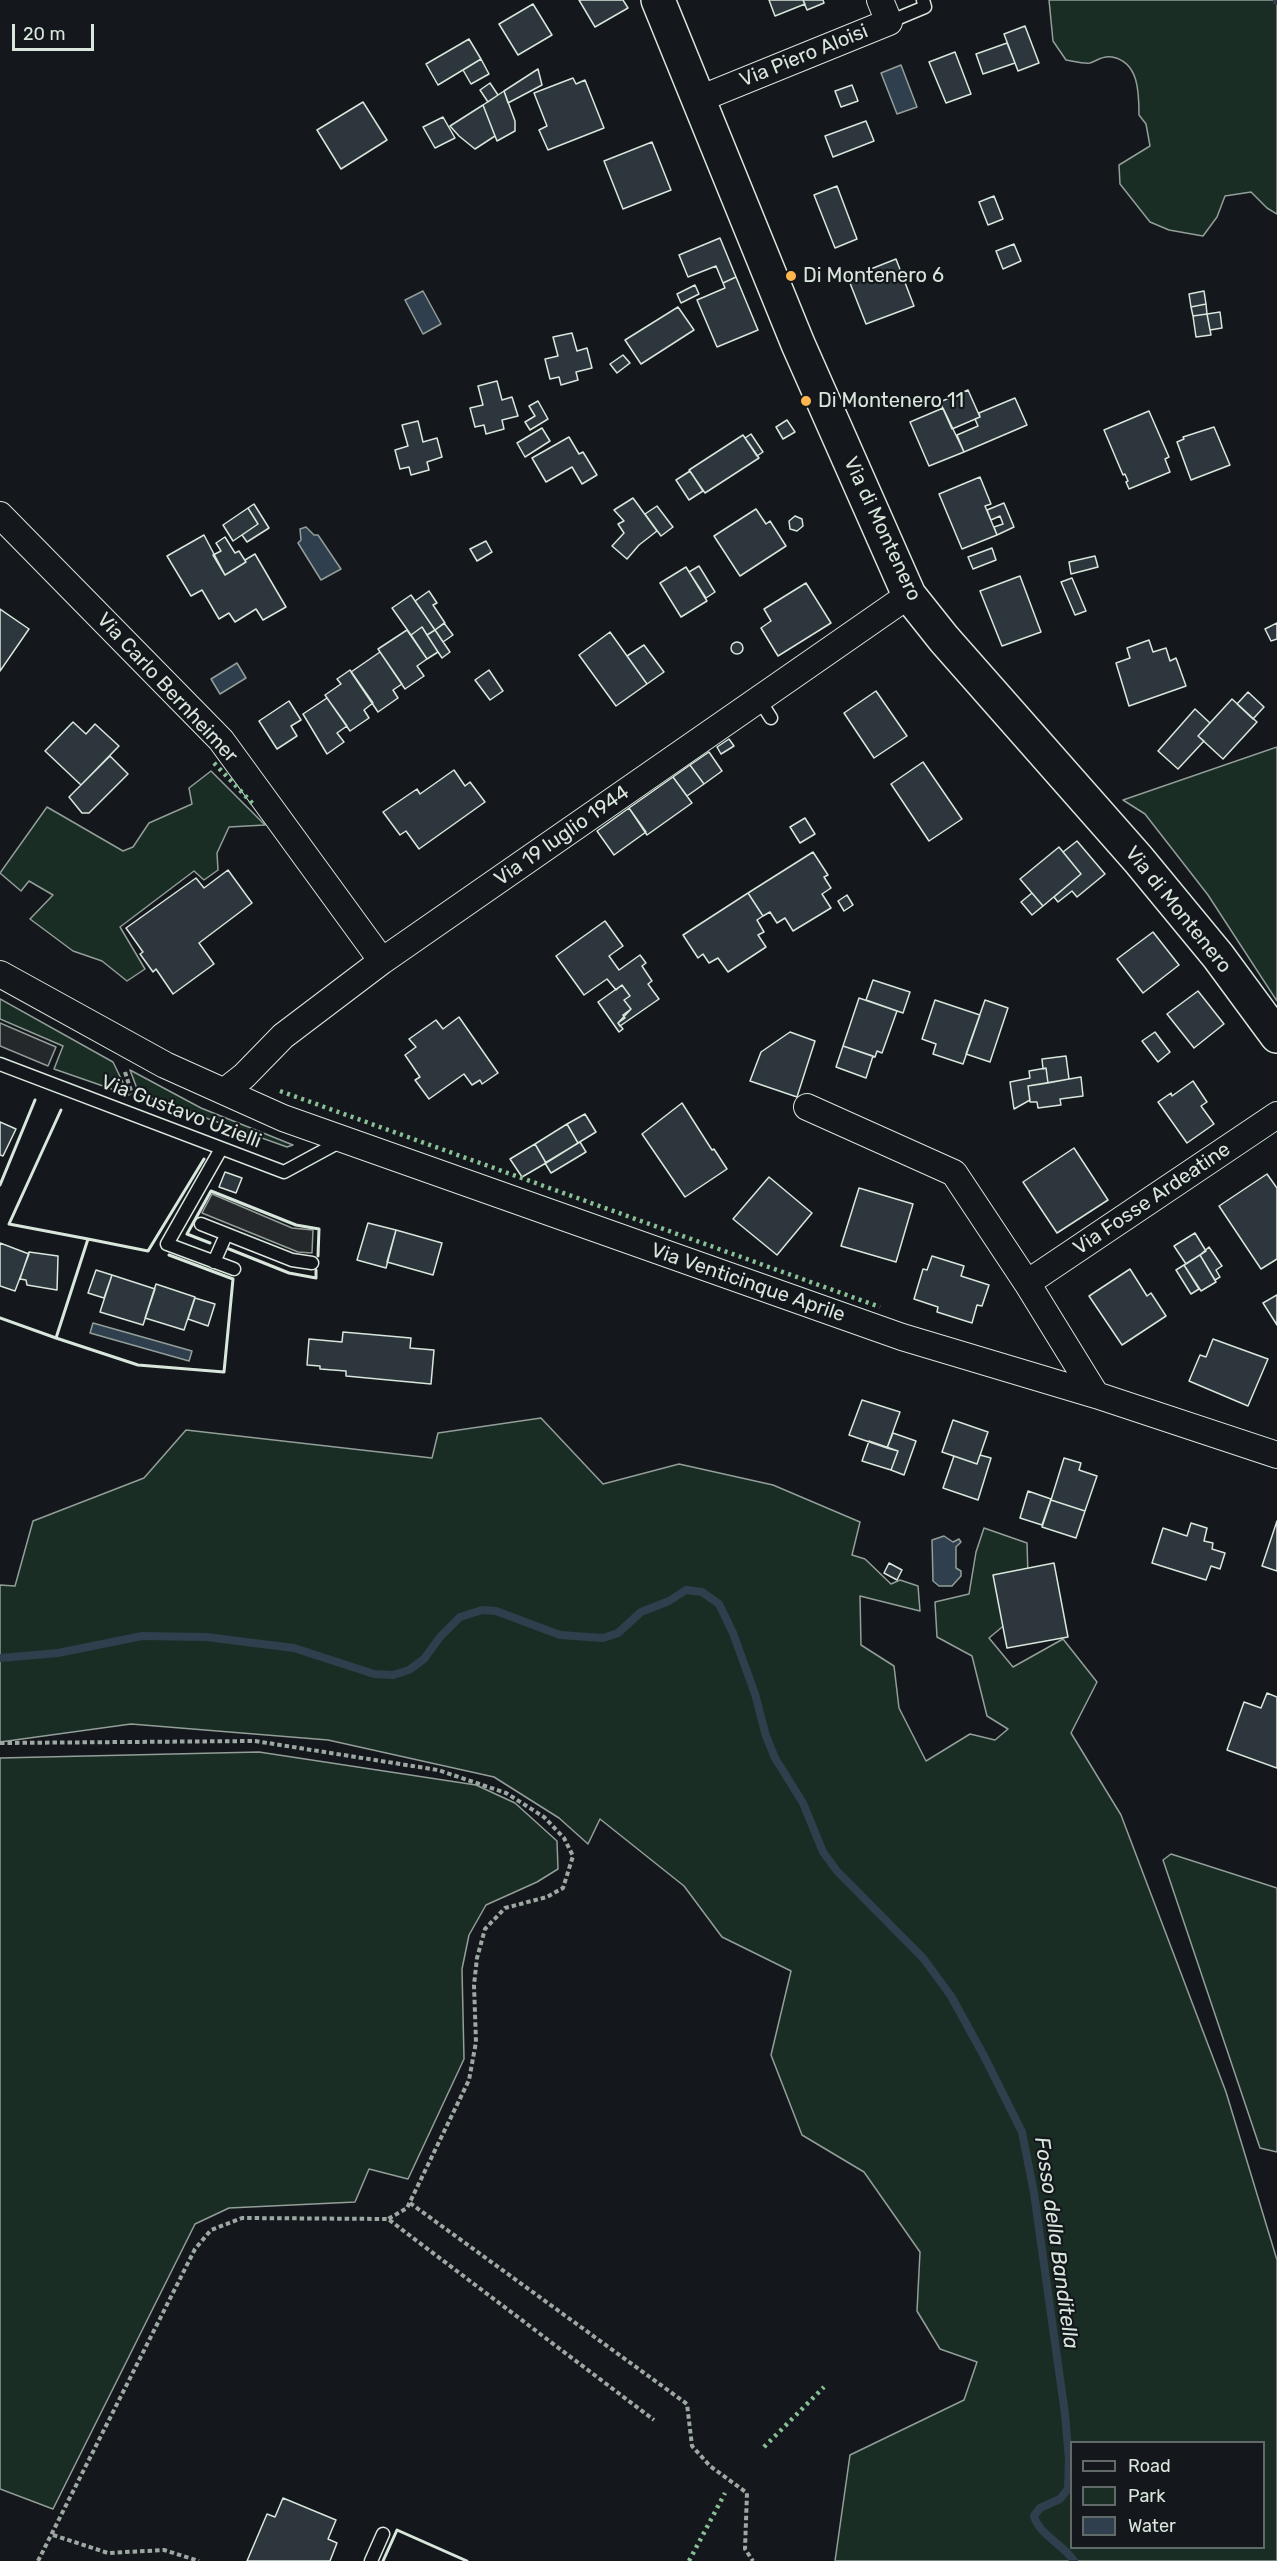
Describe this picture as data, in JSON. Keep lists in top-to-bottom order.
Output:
{
  "streets": {
    "street": [
      "Via Piero Aloisi",
      "Via di Montenero",
      "Via Carlo Bernheimer",
      "Via 19 luglio 1944",
      "Via Fosse Ardeatine",
      "Via Venticinque Aprile"
    ],
    "lane": ["Via Gustavo Uzielli"]
  },
  "crossings": [
    ["Via Piero Aloisi", "Via di Montenero"],
    ["Via di Montenero", "Via 19 luglio 1944"],
    ["Via Carlo Bernheimer", "Via 19 luglio 1944"],
    ["Via 19 luglio 1944", "Via Venticinque Aprile"],
    ["Via Gustavo Uzielli", "Via Venticinque Aprile"]
  ],
  "water": ["Fosso della Banditella"],
  "places": ["Di Montenero 6", "Di Montenero 11"],
  "legend": ["Road", "Park", "Water"],
  "scale_bar": "20 m"
}
